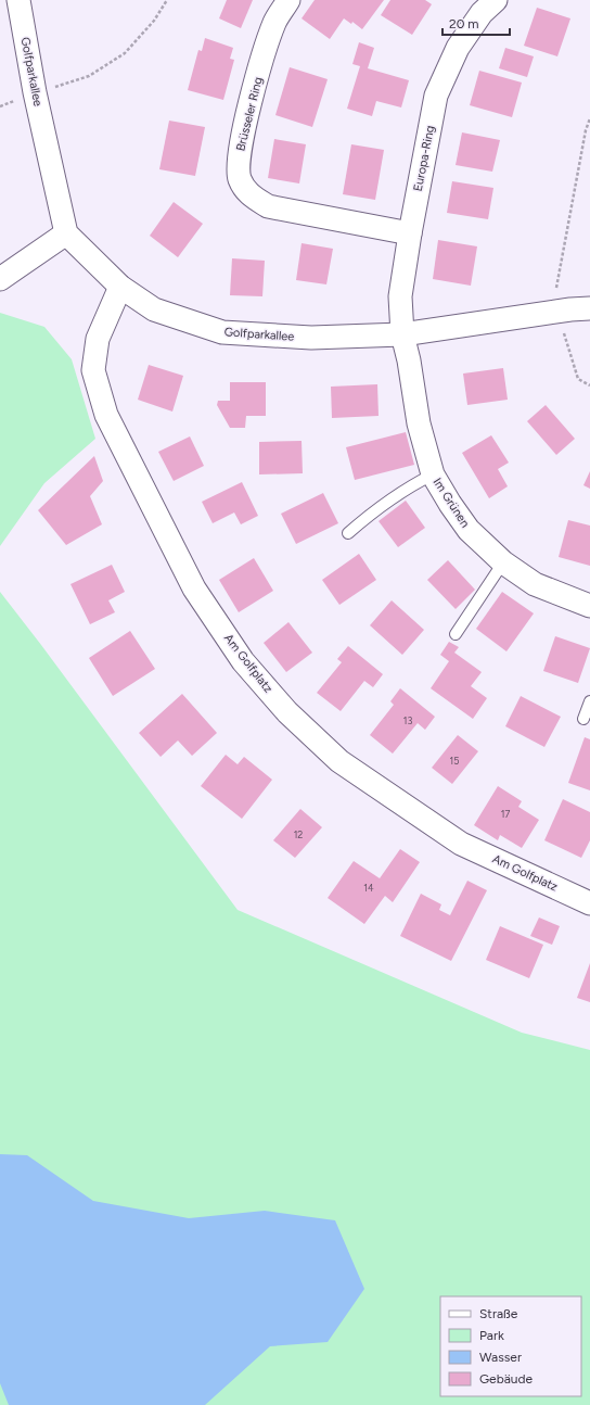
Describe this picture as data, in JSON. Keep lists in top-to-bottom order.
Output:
{
  "streets": {
    "street": [
      "Golfparkallee",
      "Brüsseler Ring",
      "Europa-Ring",
      "Im Grünen",
      "Am Golfplatz"
    ]
  },
  "crossings": [
    ["Golfparkallee", "Europa-Ring"],
    ["Golfparkallee", "Im Grünen"],
    ["Golfparkallee", "Am Golfplatz"],
    ["Brüsseler Ring", "Europa-Ring"],
    ["Europa-Ring", "Im Grünen"]
  ],
  "house_numbers": [
    "13",
    "15",
    "17",
    "12",
    "14"
  ],
  "legend": [
    "Straße",
    "Park",
    "Wasser",
    "Gebäude"
  ],
  "scale_bar": "20 m"
}
